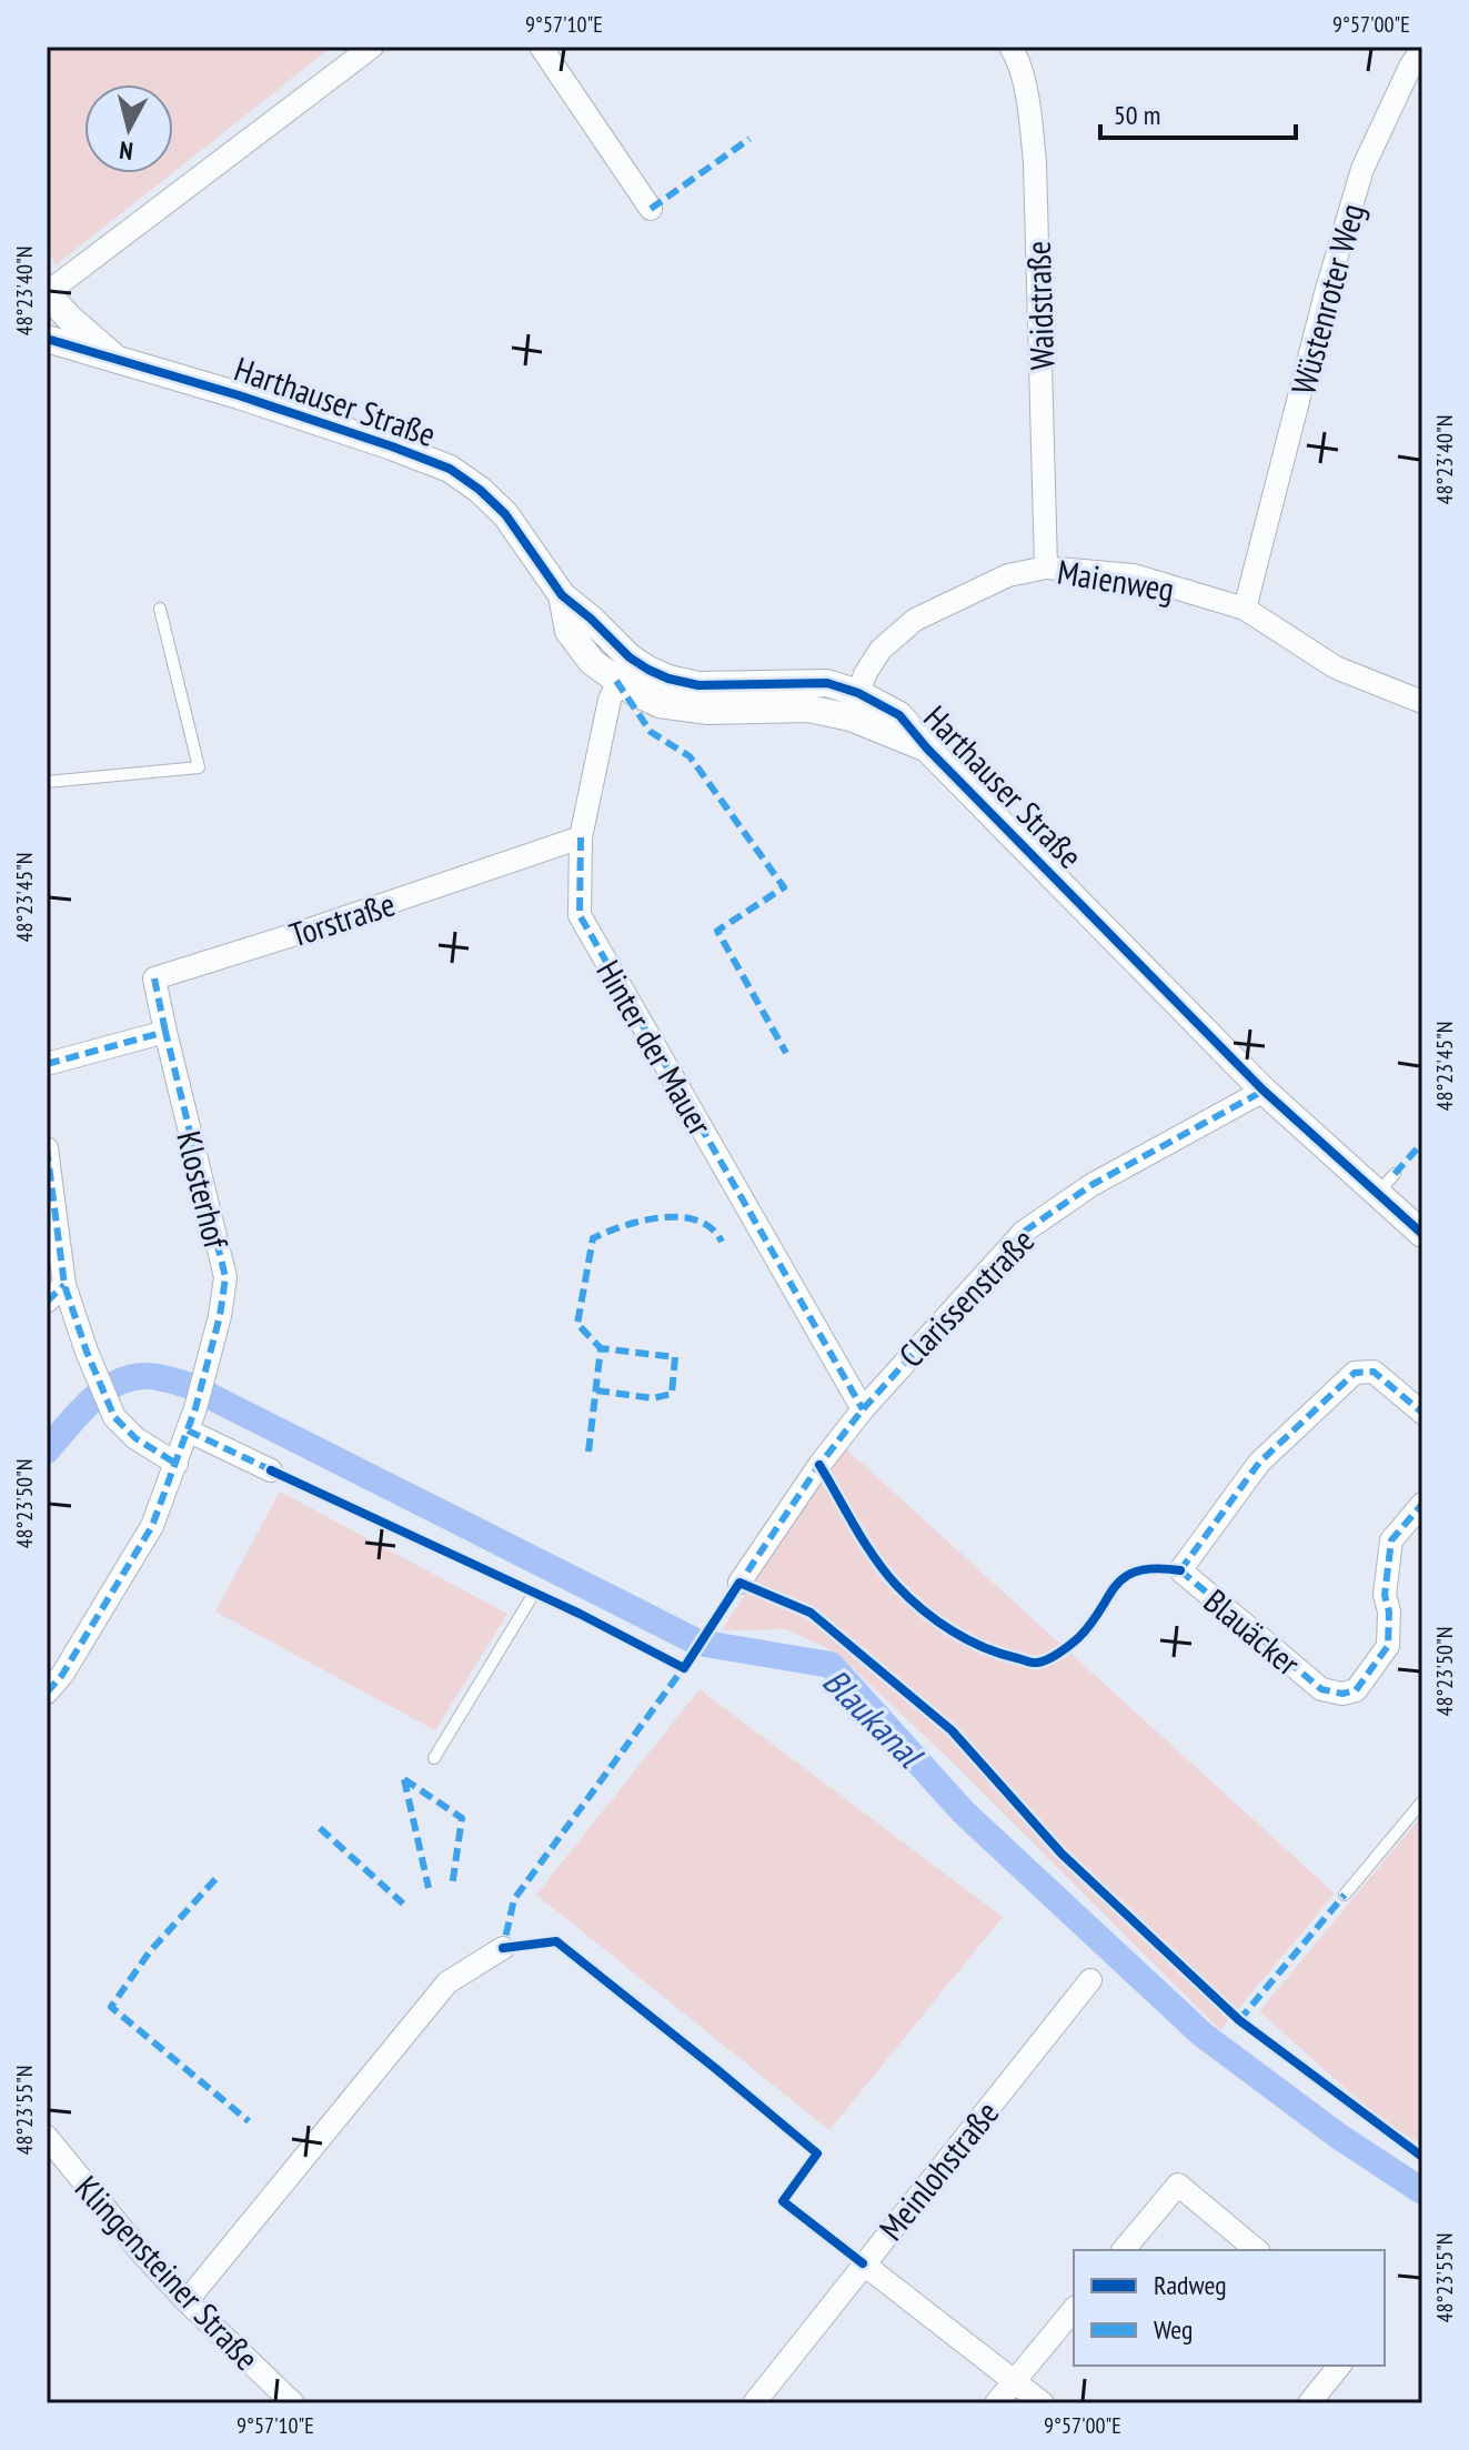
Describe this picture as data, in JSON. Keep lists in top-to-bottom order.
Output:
{
  "streets": {
    "street": [
      "Wüstenroter Weg",
      "Waidstraße",
      "Harthauser Straße",
      "Maienweg",
      "Torstraße",
      "Hinter der Mauer",
      "Klosterhof",
      "Clarissenstraße",
      "Blauäcker",
      "Meinlohstraße",
      "Klingensteiner Straße"
    ]
  },
  "crossings": [
    ["Wüstenroter Weg", "Maienweg"],
    ["Waidstraße", "Maienweg"],
    ["Harthauser Straße", "Maienweg"],
    ["Harthauser Straße", "Hinter der Mauer"],
    ["Harthauser Straße", "Clarissenstraße"],
    ["Torstraße", "Hinter der Mauer"],
    ["Torstraße", "Klosterhof"],
    ["Hinter der Mauer", "Clarissenstraße"]
  ],
  "water": ["Blaukanal"],
  "legend": ["Radweg", "Weg"],
  "scale_bar": "50 m",
  "north": "bottom",
  "coordinates": [
    "9°57'10\"E",
    "9°57'00\"E",
    "48°23'40\"N",
    "48°23'45\"N",
    "48°23'50\"N",
    "48°23'55\"N"
  ]
}
